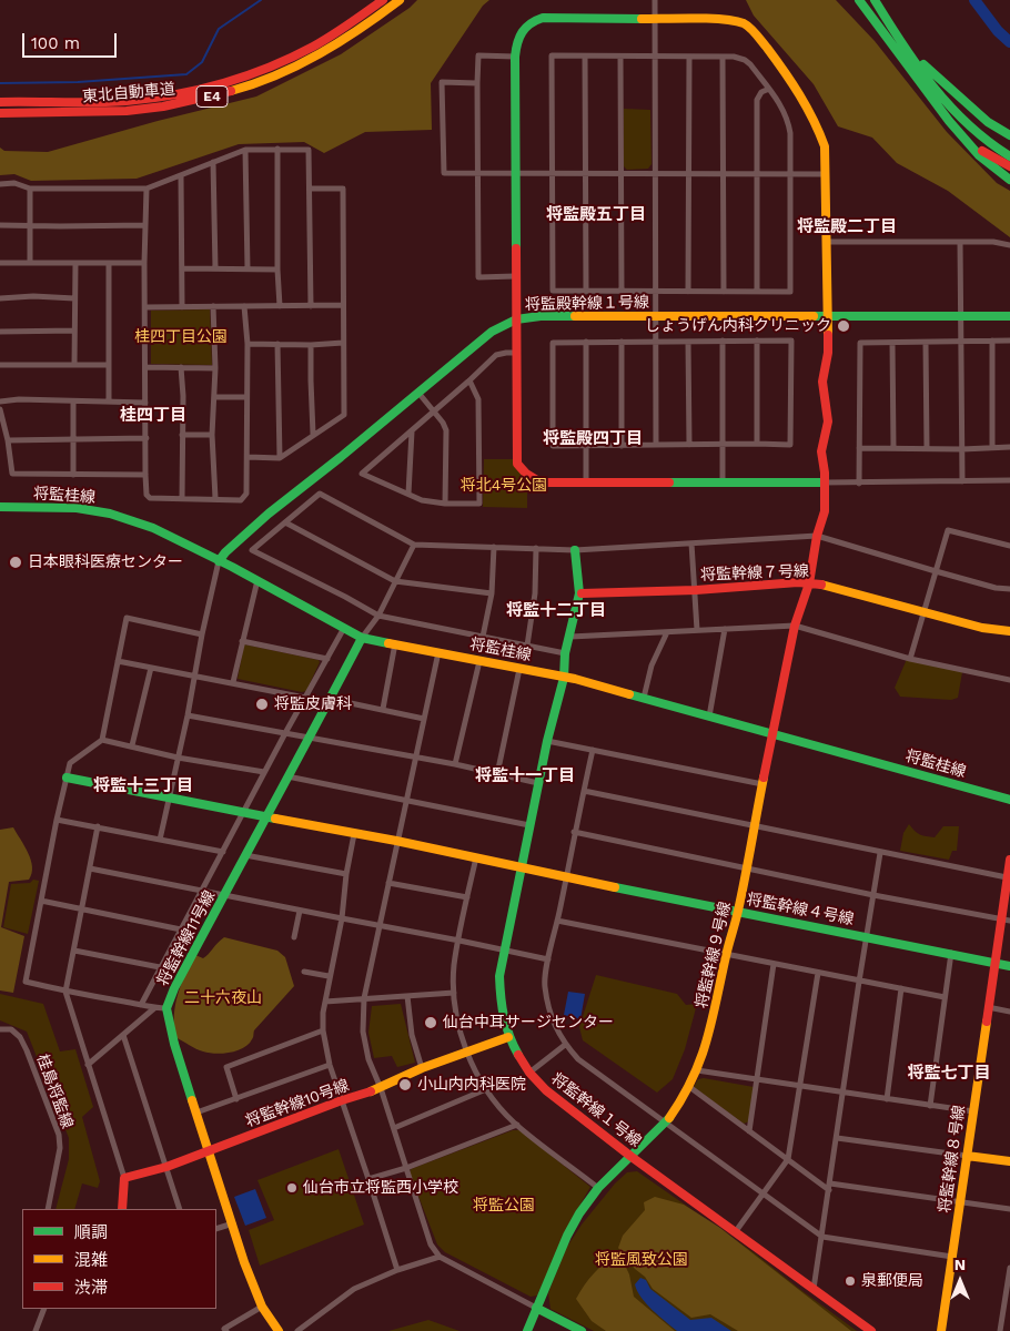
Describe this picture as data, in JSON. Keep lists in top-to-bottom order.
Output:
{
  "streets": {
    "main road": [
      "東北自動車道",
      "E4",
      "将監殿幹線１号線",
      "将監桂線",
      "将監幹線７号線",
      "将監幹線４号線",
      "将監幹線11号線",
      "将監幹線９号線",
      "将監幹線10号線",
      "将監幹線１号線",
      "将監幹線８号線"
    ],
    "street": ["桂島将監線"]
  },
  "crossings": [
    ["将監殿幹線１号線", "将監桂線"],
    ["将監殿幹線１号線", "将監幹線９号線"],
    ["将監桂線", "将監幹線11号線"],
    ["将監桂線", "将監幹線９号線"],
    ["将監桂線", "将監幹線１号線"],
    ["将監幹線７号線", "将監幹線９号線"],
    ["将監幹線４号線", "将監幹線11号線"],
    ["将監幹線４号線", "将監幹線９号線"],
    ["将監幹線４号線", "将監幹線１号線"],
    ["将監幹線４号線", "将監幹線８号線"],
    ["将監幹線11号線", "将監幹線10号線"],
    ["将監幹線９号線", "将監幹線１号線"],
    ["将監幹線10号線", "将監幹線１号線"]
  ],
  "districts": [
    "将監殿五丁目",
    "将監殿二丁目",
    "桂四丁目",
    "将監殿四丁目",
    "将監十二丁目",
    "将監十一丁目",
    "将監十三丁目",
    "将監七丁目"
  ],
  "parks": [
    "桂四丁目公園",
    "将北4号公園",
    "二十六夜山",
    "将監公園",
    "将監風致公園"
  ],
  "places": [
    "しょうげん内科クリニック",
    "日本眼科医療センター",
    "将監皮膚科",
    "仙台中耳サージセンター",
    "小山内内科医院",
    "仙台市立将監西小学校",
    "泉郵便局"
  ],
  "legend": ["順調", "混雑", "渋滞"],
  "scale_bar": "100 m",
  "north": "top"
}
